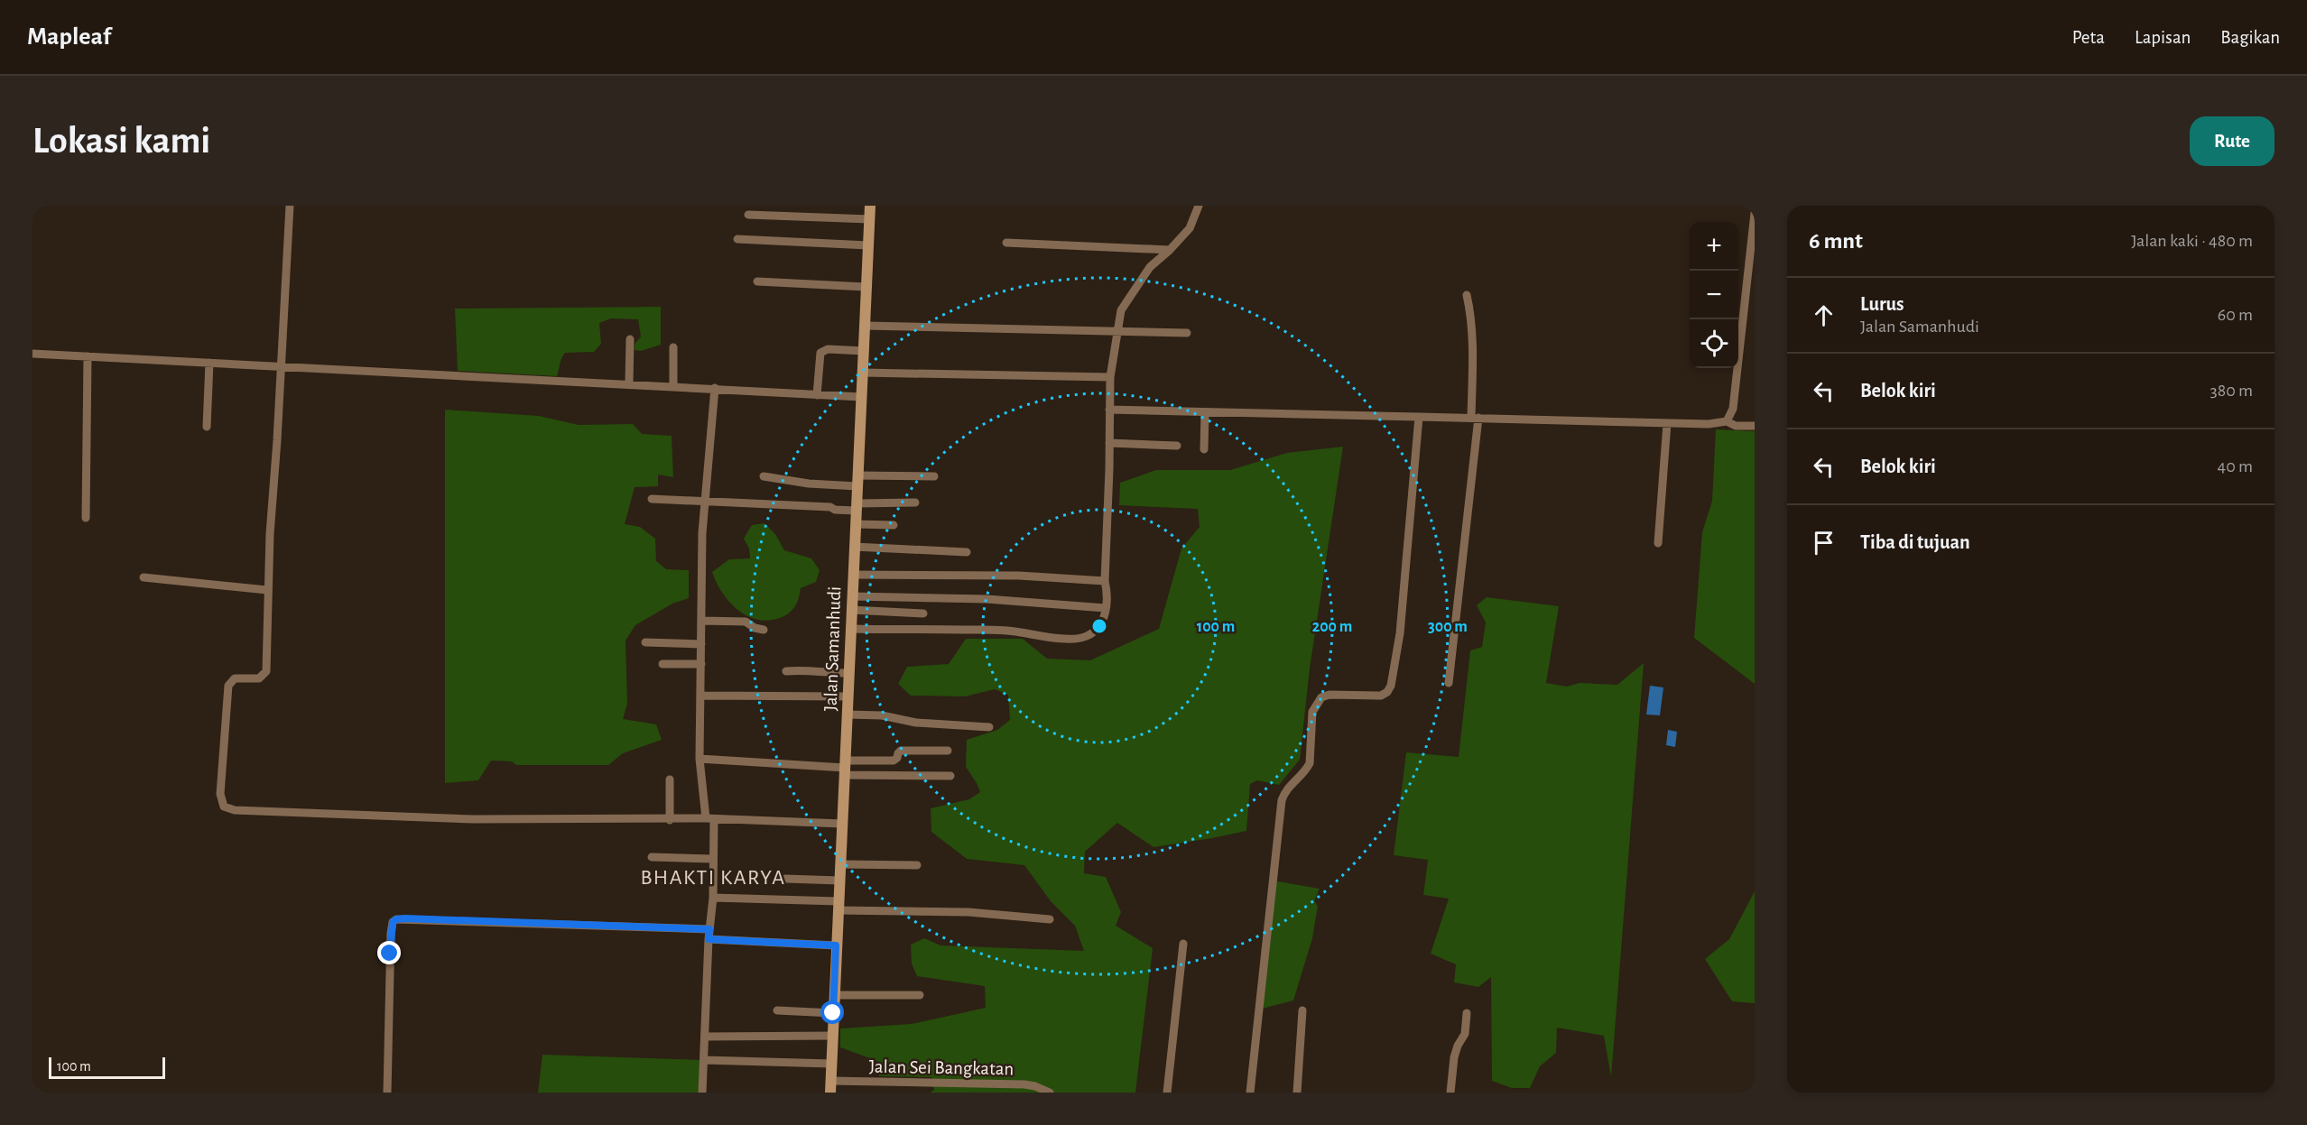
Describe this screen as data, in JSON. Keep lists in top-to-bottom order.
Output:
{
  "streets": {
    "street": ["Jalan Samanhudi", "Jalan Sei Bangkatan"]
  },
  "crossings": [
    ["Jalan Samanhudi", "Jalan Sei Bangkatan"]
  ],
  "districts": ["BHAKTI KARYA"],
  "scale_bar": "100 m",
  "page": {
    "header": "Mapleaf",
    "nav": ["Peta", "Lapisan", "Bagikan"],
    "buttons": "Rute",
    "title": "Lokasi kami",
    "heading": ["6 mnt", "Jalan kaki · 480 m"],
    "map_buttons": ["+", "−"],
    "list": [
      ["Lurus", "Jalan Samanhudi", "60 m"],
      ["Belok kiri", "380 m"],
      ["Belok kiri", "40 m"],
      "Tiba di tujuan"
    ],
    "scale": "100 m"
  },
  "rings": ["100 m", "200 m", "300 m"]
}
